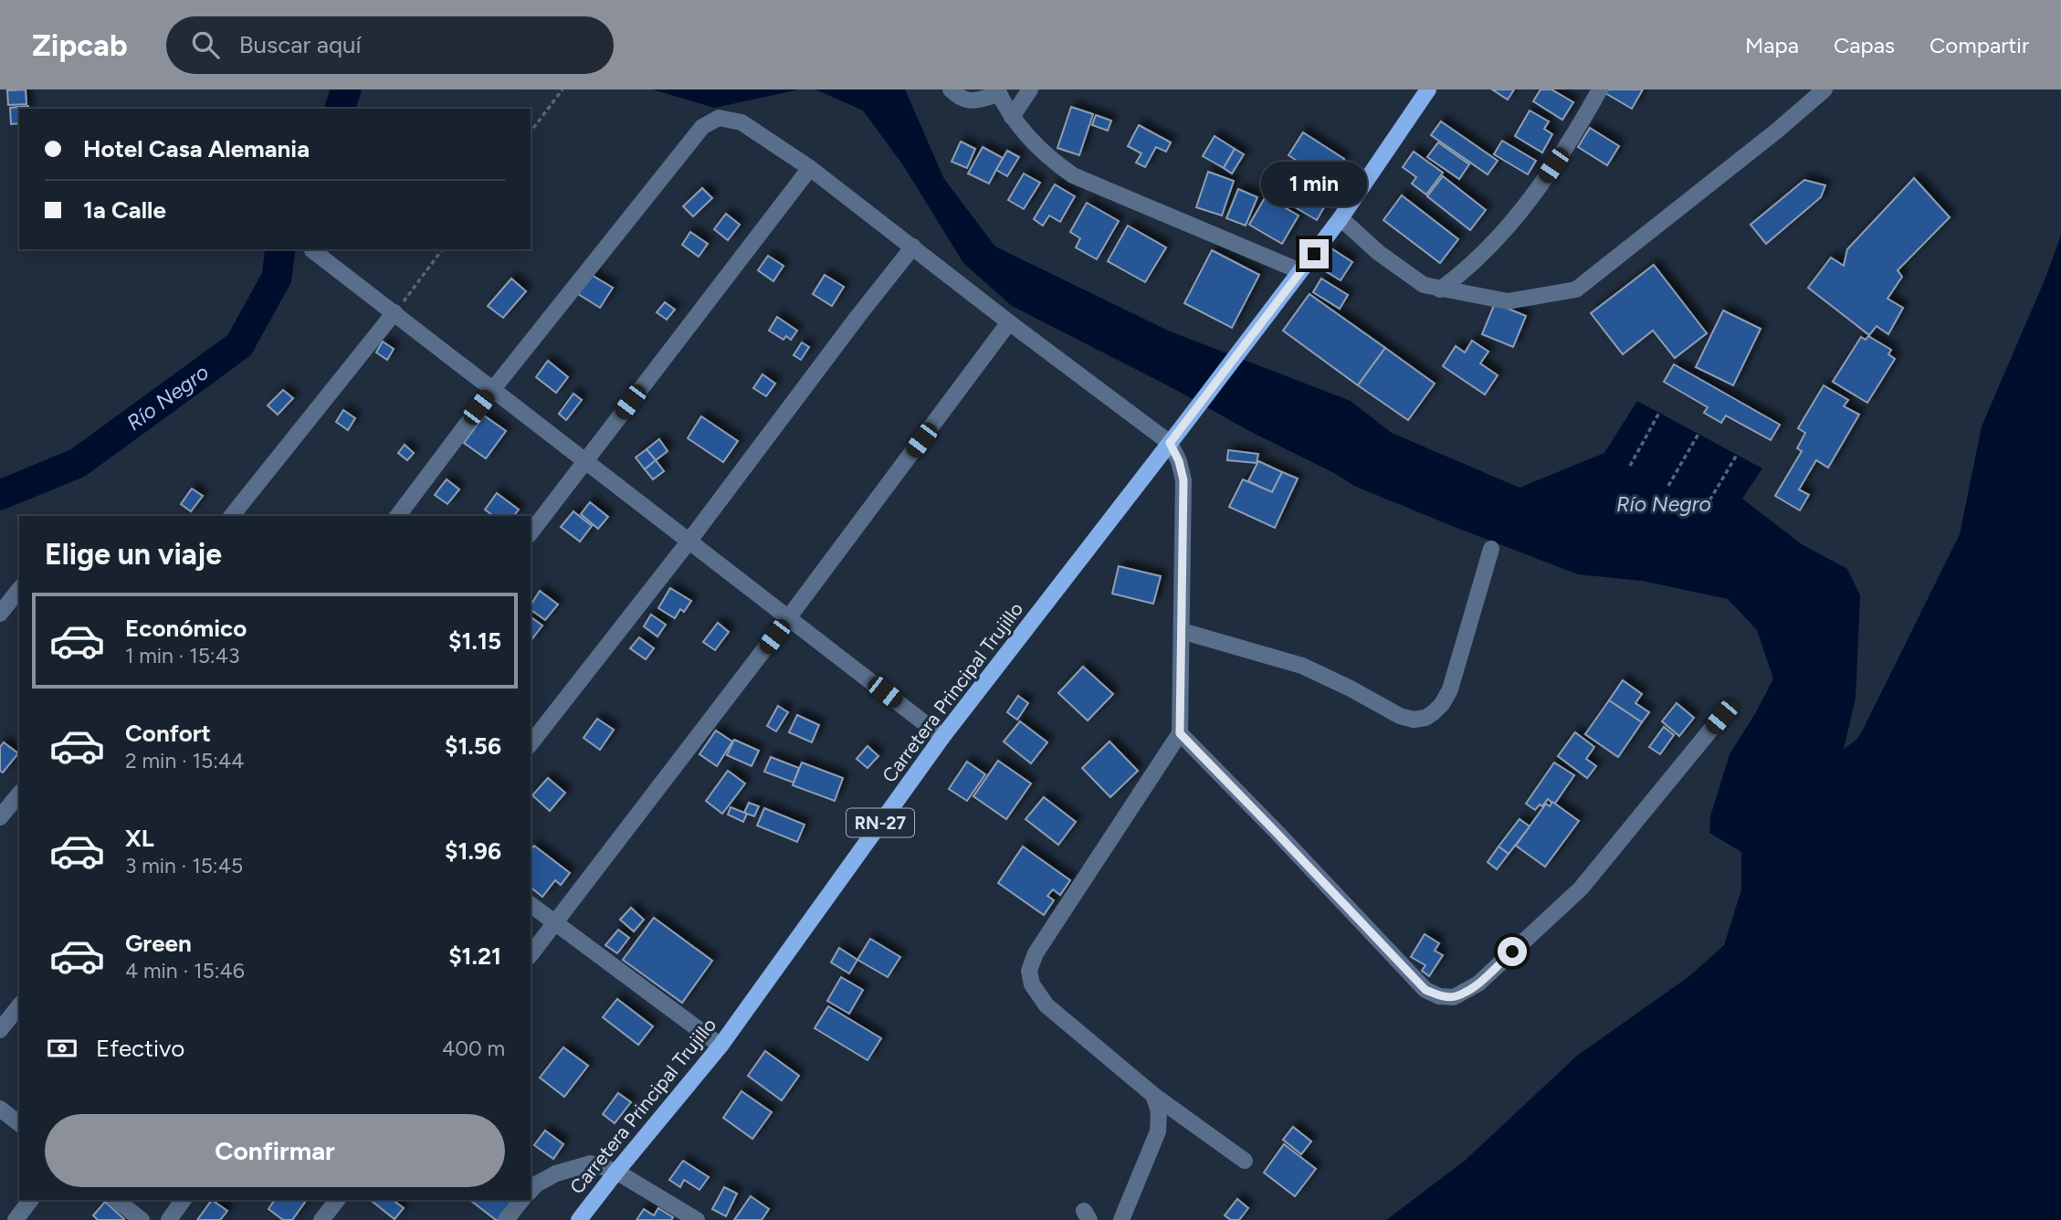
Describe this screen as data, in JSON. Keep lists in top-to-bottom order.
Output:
{
  "streets": {
    "main road": ["Carretera Principal Trujillo", "RN-27"]
  },
  "crossings": [
    ["Carretera Principal Trujillo", "RN-27"]
  ],
  "water": ["Río Negro"],
  "page": {
    "header": "Zipcab",
    "search": "Buscar aquí",
    "nav": ["Mapa", "Capas", "Compartir"],
    "banner": ["Hotel Casa Alemania", "1a Calle"],
    "bubble": "1 min",
    "heading": "Elige un viaje",
    "list": [
      {
        "name": "Económico",
        "note": "1 min · 15:43",
        "value": "$1.15"
      },
      {
        "name": "Confort",
        "note": "2 min · 15:44",
        "value": "$1.56"
      },
      {
        "name": "XL",
        "note": "3 min · 15:45",
        "value": "$1.96"
      },
      {
        "name": "Green",
        "note": "4 min · 15:46",
        "value": "$1.21"
      }
    ],
    "pay": ["Efectivo", "400 m"],
    "buttons": "Confirmar"
  }
}
